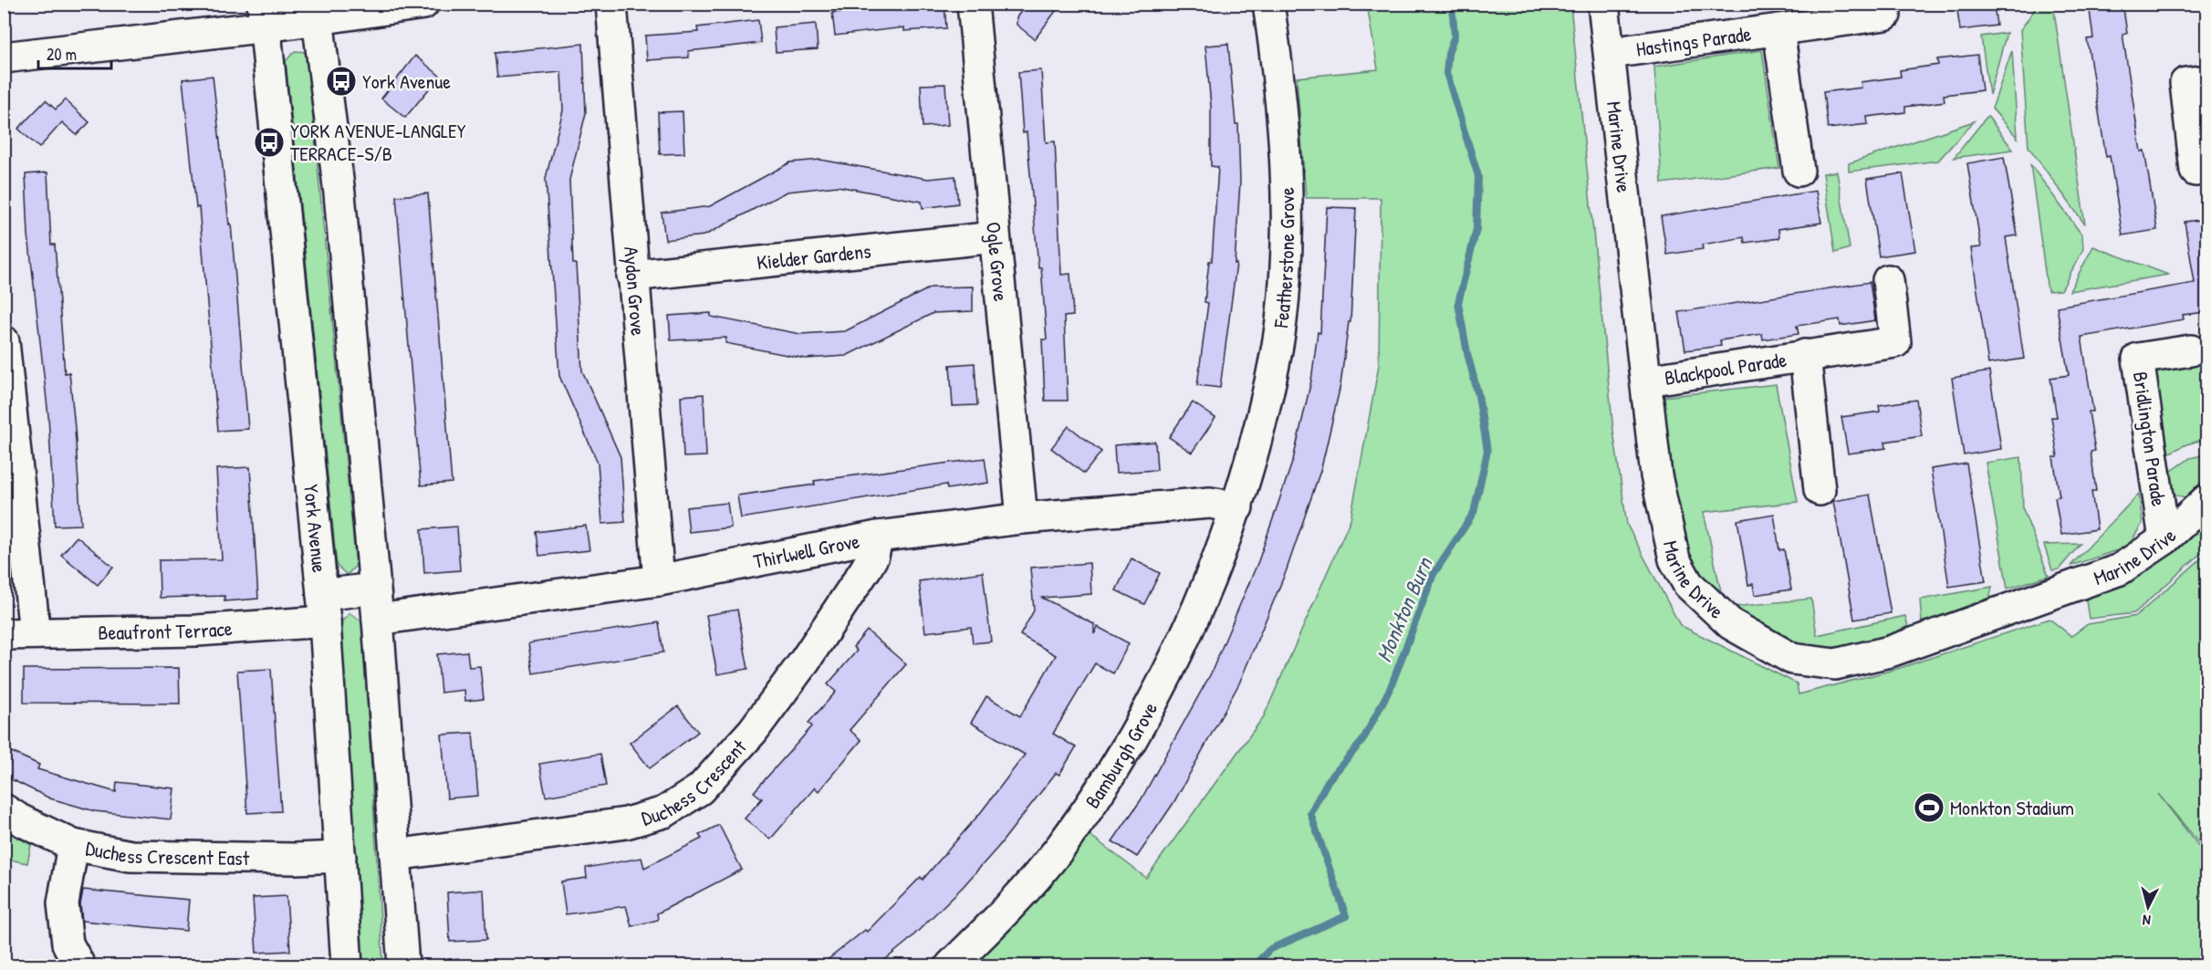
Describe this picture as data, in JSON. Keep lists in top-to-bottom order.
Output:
{
  "streets": {
    "street": [
      "Hastings Parade",
      "Marine Drive",
      "Kielder Gardens",
      "Featherstone Grove",
      "Ogle Grove",
      "Aydon Grove",
      "Blackpool Parade",
      "Bridlington Parade",
      "York Avenue",
      "Thirlwell Grove",
      "Beaufront Terrace",
      "Bamburgh Grove",
      "Duchess Crescent",
      "Duchess Crescent East"
    ]
  },
  "crossings": [
    ["Hastings Parade", "Marine Drive"],
    ["Marine Drive", "Blackpool Parade"],
    ["Marine Drive", "Bridlington Parade"],
    ["Kielder Gardens", "Ogle Grove"],
    ["Kielder Gardens", "Aydon Grove"],
    ["Featherstone Grove", "Thirlwell Grove"],
    ["Featherstone Grove", "Bamburgh Grove"],
    ["Ogle Grove", "Thirlwell Grove"],
    ["Aydon Grove", "Thirlwell Grove"],
    ["York Avenue", "Beaufront Terrace"],
    ["York Avenue", "Duchess Crescent East"],
    ["Thirlwell Grove", "Bamburgh Grove"],
    ["Thirlwell Grove", "Duchess Crescent"]
  ],
  "water": ["Monkton Burn"],
  "places": {
    "bus stop": ["York Avenue", "YORK AVENUE-LANGLEY TERRACE-S/B"],
    "sports": ["Monkton Stadium"]
  },
  "scale_bar": "20 m",
  "north": "bottom"
}
